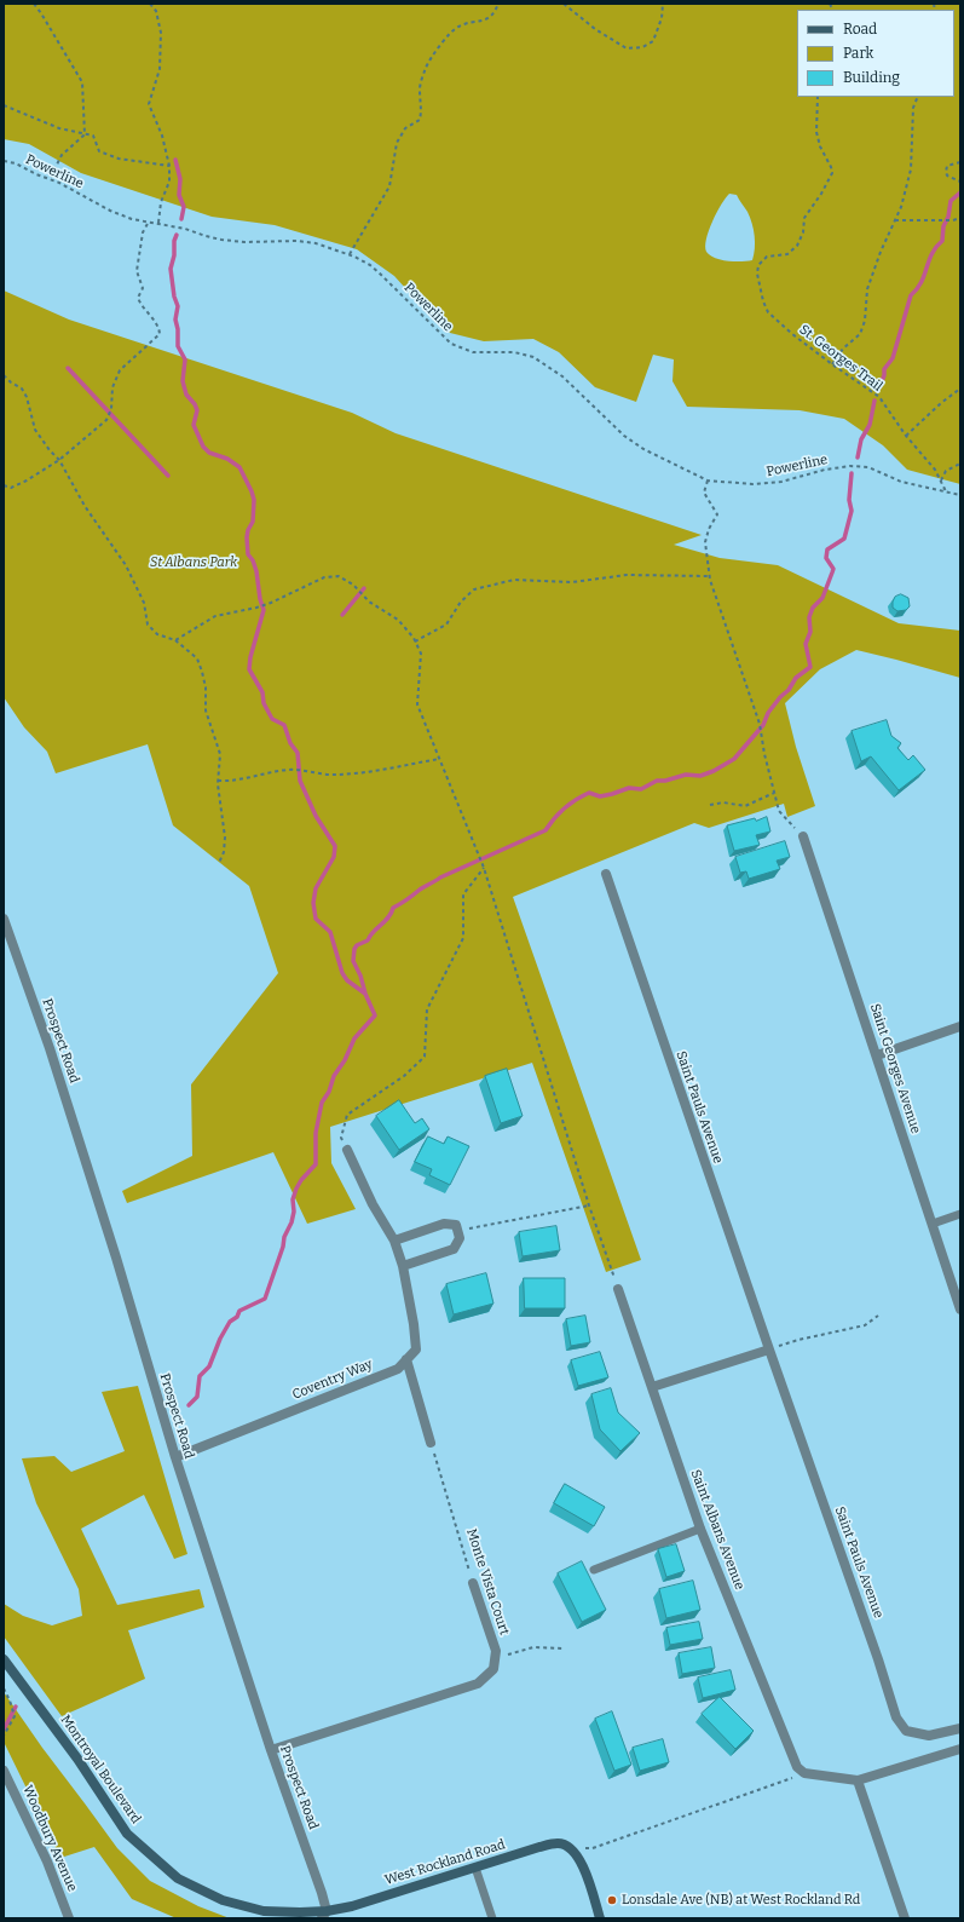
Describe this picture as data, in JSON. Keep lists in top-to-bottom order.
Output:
{
  "streets": {
    "street": [
      "Prospect Road",
      "Saint Georges Avenue",
      "Saint Pauls Avenue",
      "Coventry Way",
      "Saint Albans Avenue",
      "Monte Vista Court",
      "Montroyal Boulevard",
      "Woodbury Avenue",
      "West Rockland Road"
    ],
    "path": ["Powerline", "St. Georges Trail"]
  },
  "crossings": [
    ["Powerline", "St. Georges Trail"],
    ["Prospect Road", "Coventry Way"],
    ["Prospect Road", "Montroyal Boulevard"],
    ["Prospect Road", "West Rockland Road"],
    ["Montroyal Boulevard", "West Rockland Road"]
  ],
  "parks": ["St Albans Park"],
  "places": ["Lonsdale Ave (NB) at West Rockland Rd"],
  "legend": ["Road", "Park", "Building"]
}
